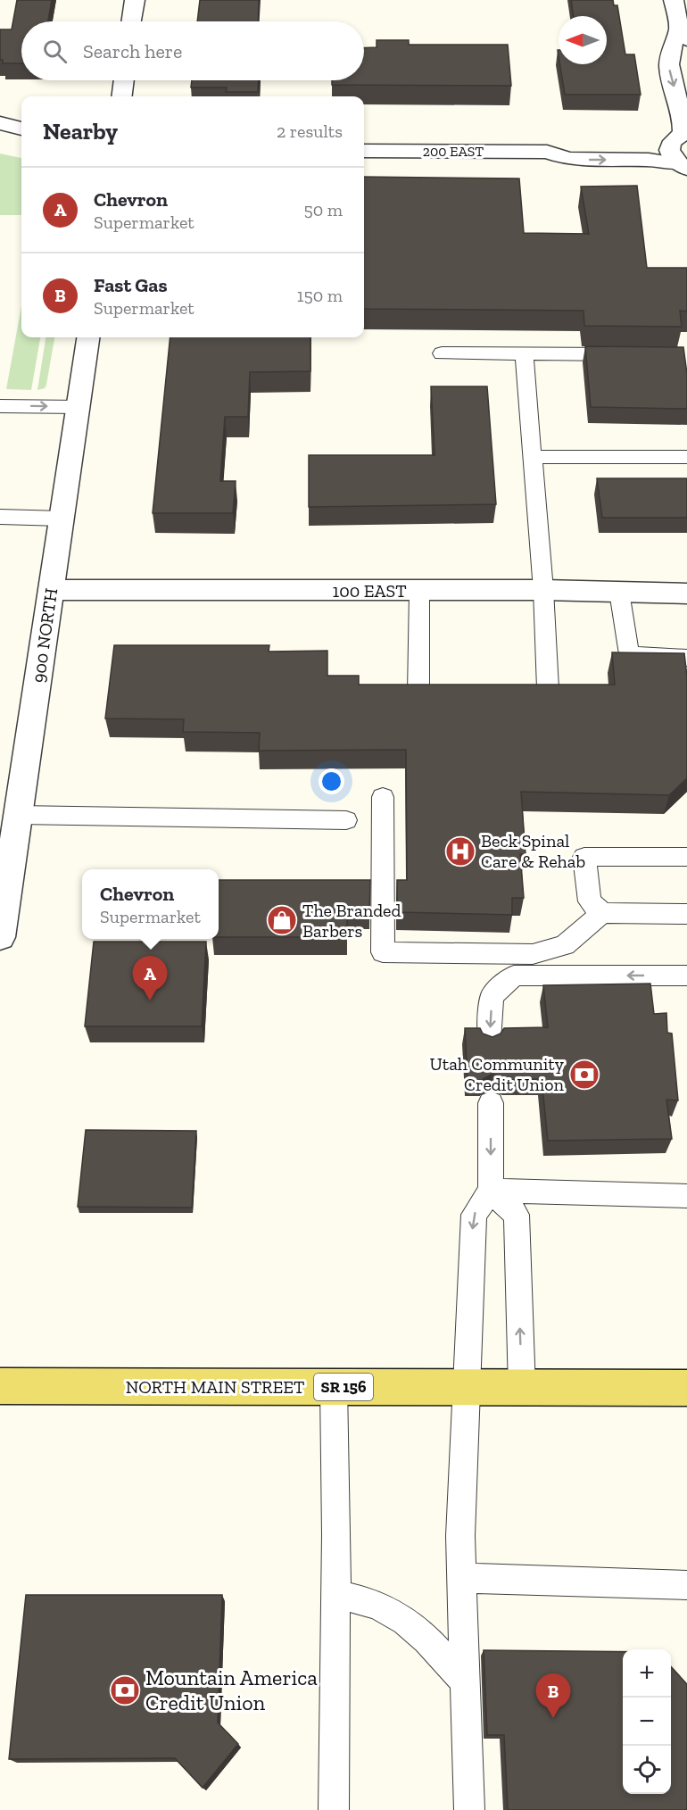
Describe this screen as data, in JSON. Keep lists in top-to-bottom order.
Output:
{
  "streets": {
    "main road": ["NORTH MAIN STREET", "SR 156"],
    "street": ["200 EAST", "100 EAST", "900 NORTH"]
  },
  "crossings": [
    ["100 EAST", "900 NORTH"]
  ],
  "places": {
    "hospital": ["Beck Spinal Care & Rehab"],
    "shop": ["The Branded Barbers"],
    "bank": ["Utah Community Credit Union", "Mountain America Credit Union"]
  },
  "north": "left",
  "page": {
    "search": "Search here",
    "heading": ["Nearby", "2 results"],
    "list": [
      {
        "mark": "A",
        "name": "Chevron",
        "note": "Supermarket",
        "value": "50 m"
      },
      {
        "mark": "B",
        "name": "Fast Gas",
        "note": "Supermarket",
        "value": "150 m"
      }
    ],
    "popup": ["Chevron", "Supermarket"],
    "pins": ["A", "B"],
    "map_buttons": ["+", "−"]
  }
}
